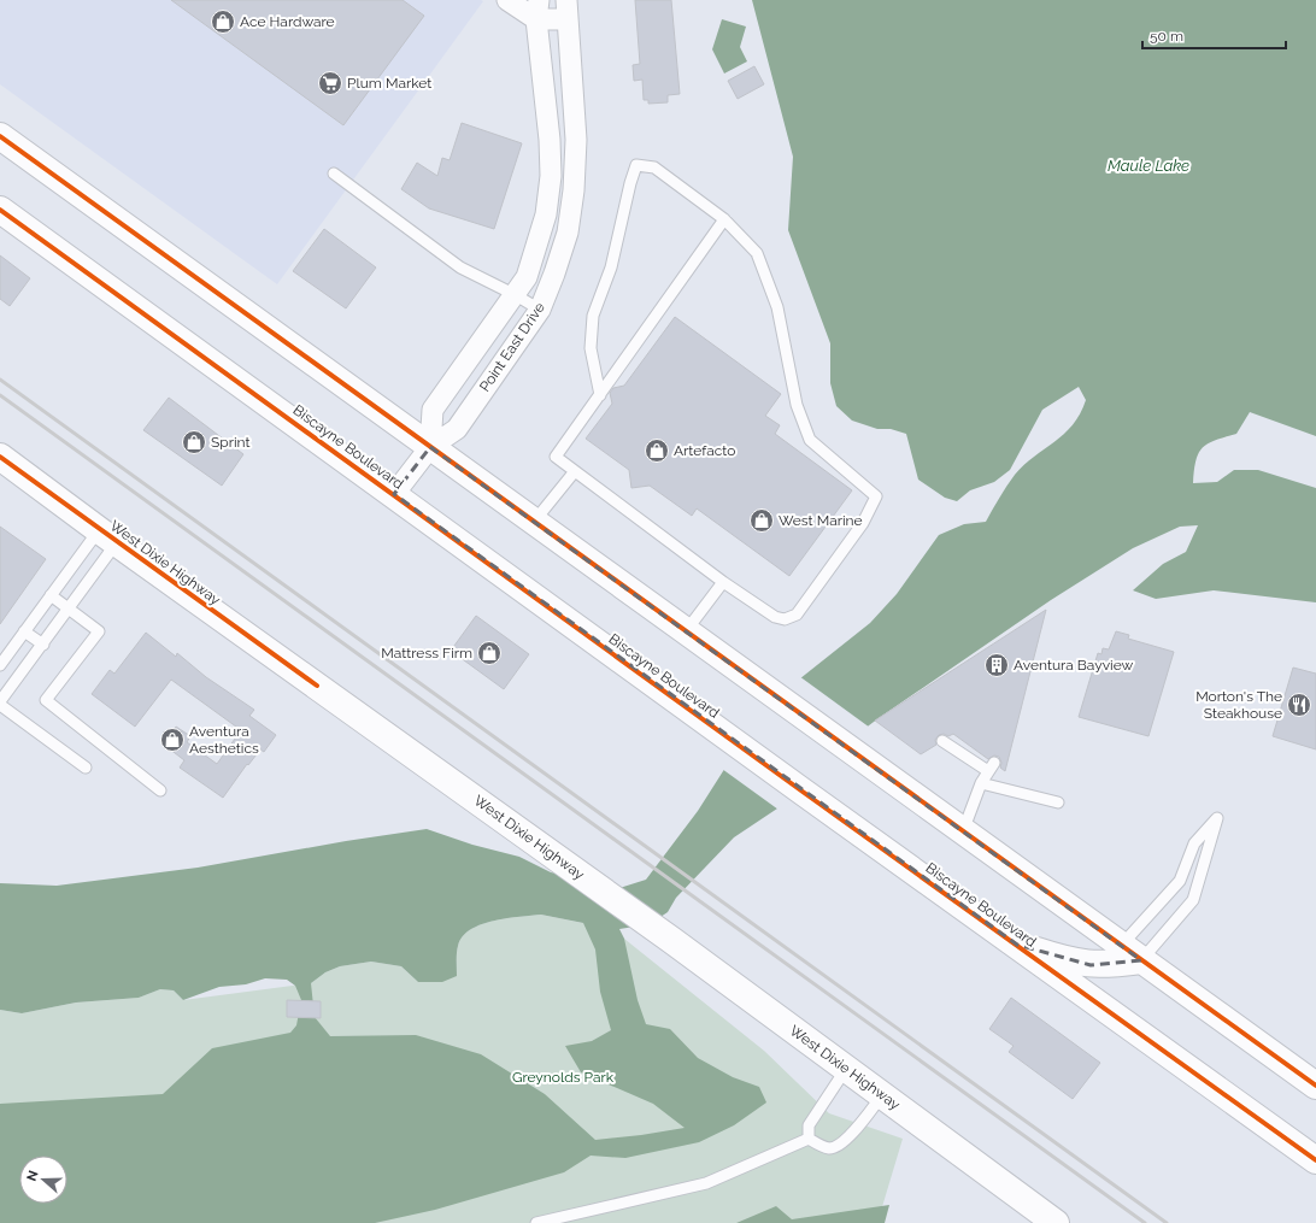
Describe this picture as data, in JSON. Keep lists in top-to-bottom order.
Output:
{
  "streets": {
    "main road": ["Biscayne Boulevard", "West Dixie Highway"],
    "street": ["Point East Drive"]
  },
  "crossings": [
    ["Point East Drive", "Biscayne Boulevard"]
  ],
  "water": ["Maule Lake"],
  "parks": ["Greynolds Park"],
  "places": {
    "shop": [
      "Ace Hardware",
      "Sprint",
      "Artefacto",
      "West Marine",
      "Mattress Firm",
      "Aventura Aesthetics"
    ],
    "supermarket": ["Plum Market"],
    "building": ["Aventura Bayview"],
    "restaurant": ["Morton's The Steakhouse"]
  },
  "scale_bar": "50 m",
  "north": "left"
}
